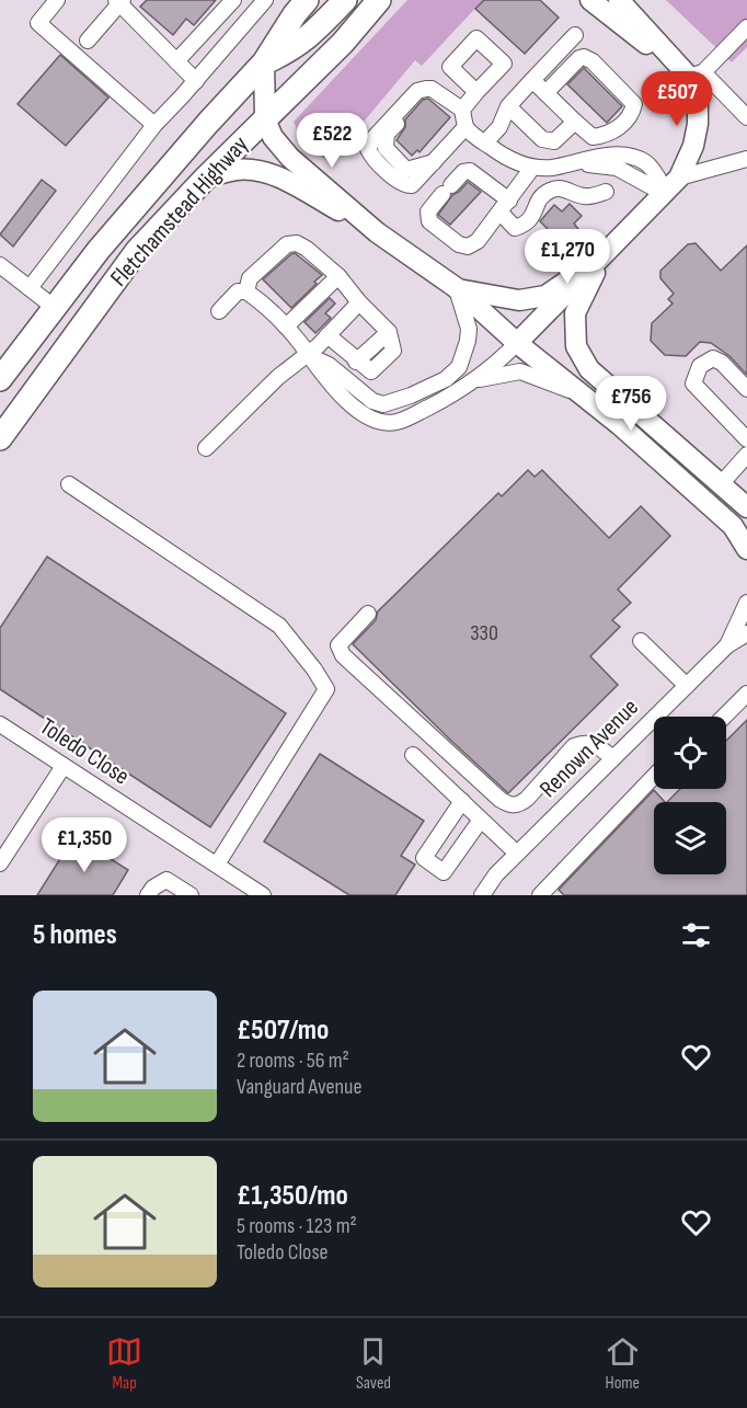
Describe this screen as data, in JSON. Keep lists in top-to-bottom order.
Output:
{
  "streets": {
    "highway": ["Fletchamstead Highway"],
    "street": ["Renown Avenue", "Toledo Close"]
  },
  "house_numbers": ["330"],
  "page": {
    "price": [
      "£507",
      "£522",
      "£1,270",
      "£756",
      "£1,350"
    ],
    "heading": "5 homes",
    "list": [
      {
        "name": "£507/mo",
        "note": "2 rooms · 56 m² · Vanguard Avenue"
      },
      {
        "name": "£1,350/mo",
        "note": "5 rooms · 123 m² · Toledo Close"
      }
    ],
    "tabs": ["Map", "Saved", "Home"]
  }
}
